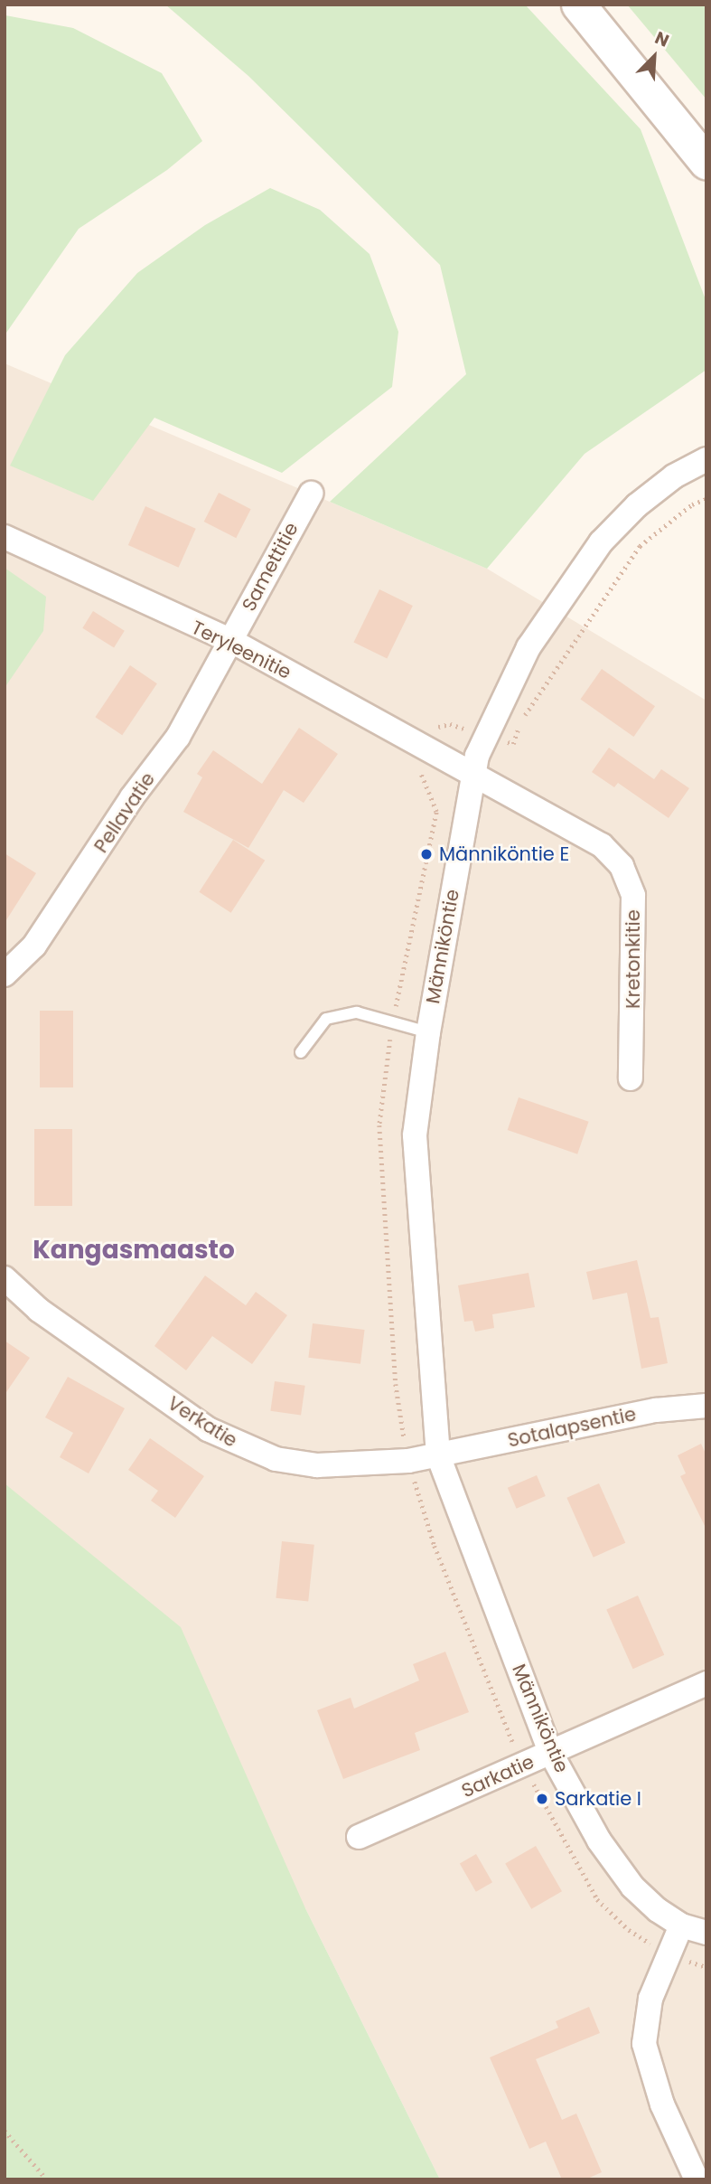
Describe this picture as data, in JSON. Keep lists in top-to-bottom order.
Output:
{
  "streets": {
    "street": [
      "Samettitie",
      "Teryleenitie",
      "Pellavatie",
      "Männiköntie",
      "Kretonkitie",
      "Verkatie",
      "Sotalapsentie",
      "Sarkatie"
    ]
  },
  "crossings": [
    ["Samettitie", "Teryleenitie"],
    ["Samettitie", "Pellavatie"],
    ["Teryleenitie", "Pellavatie"],
    ["Teryleenitie", "Männiköntie"],
    ["Teryleenitie", "Kretonkitie"],
    ["Männiköntie", "Kretonkitie"],
    ["Männiköntie", "Verkatie"],
    ["Männiköntie", "Sotalapsentie"],
    ["Männiköntie", "Sarkatie"],
    ["Verkatie", "Sotalapsentie"]
  ],
  "districts": ["Kangasmaasto"],
  "places": ["Männiköntie E", "Sarkatie I"],
  "north": "top right"
}
